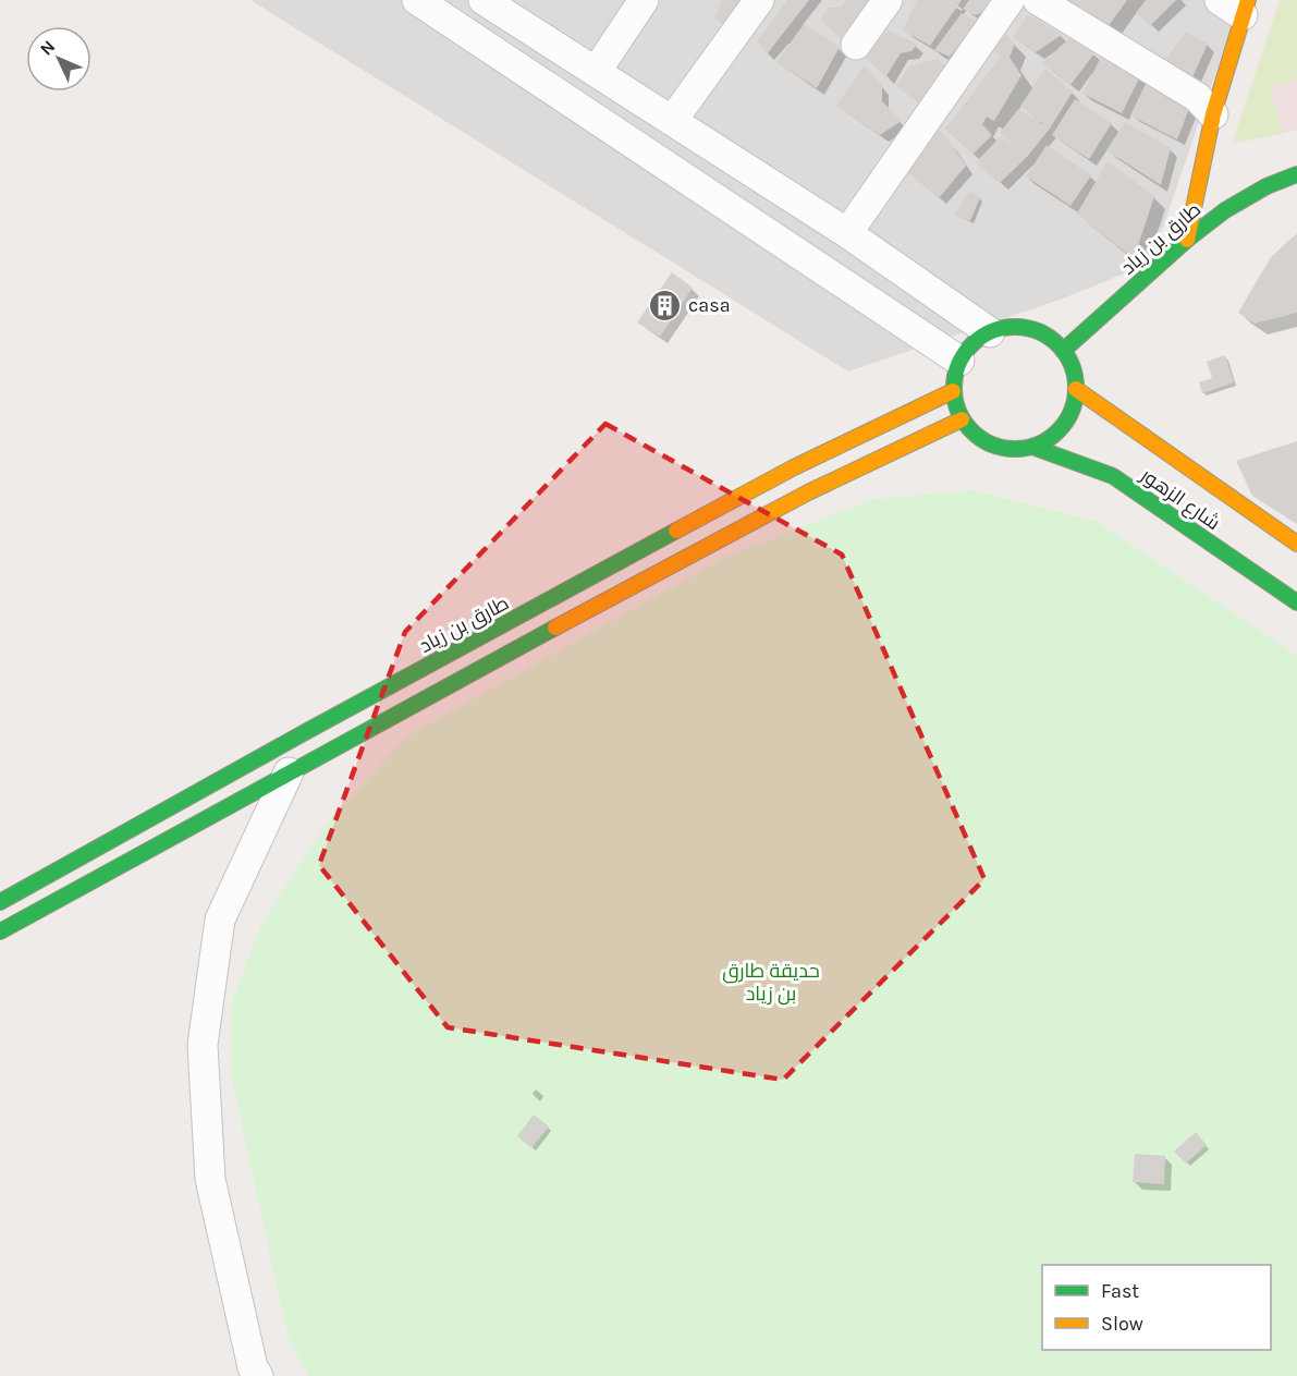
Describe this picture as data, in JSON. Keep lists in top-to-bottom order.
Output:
{
  "streets": {
    "main road": ["طارق بن زياد", "شارع الزهور"]
  },
  "crossings": [
    ["طارق بن زياد", "شارع الزهور"]
  ],
  "parks": ["حديقة طارق بن زياد"],
  "places": {
    "building": ["casa"]
  },
  "legend": ["Fast", "Slow"],
  "north": "top left"
}
